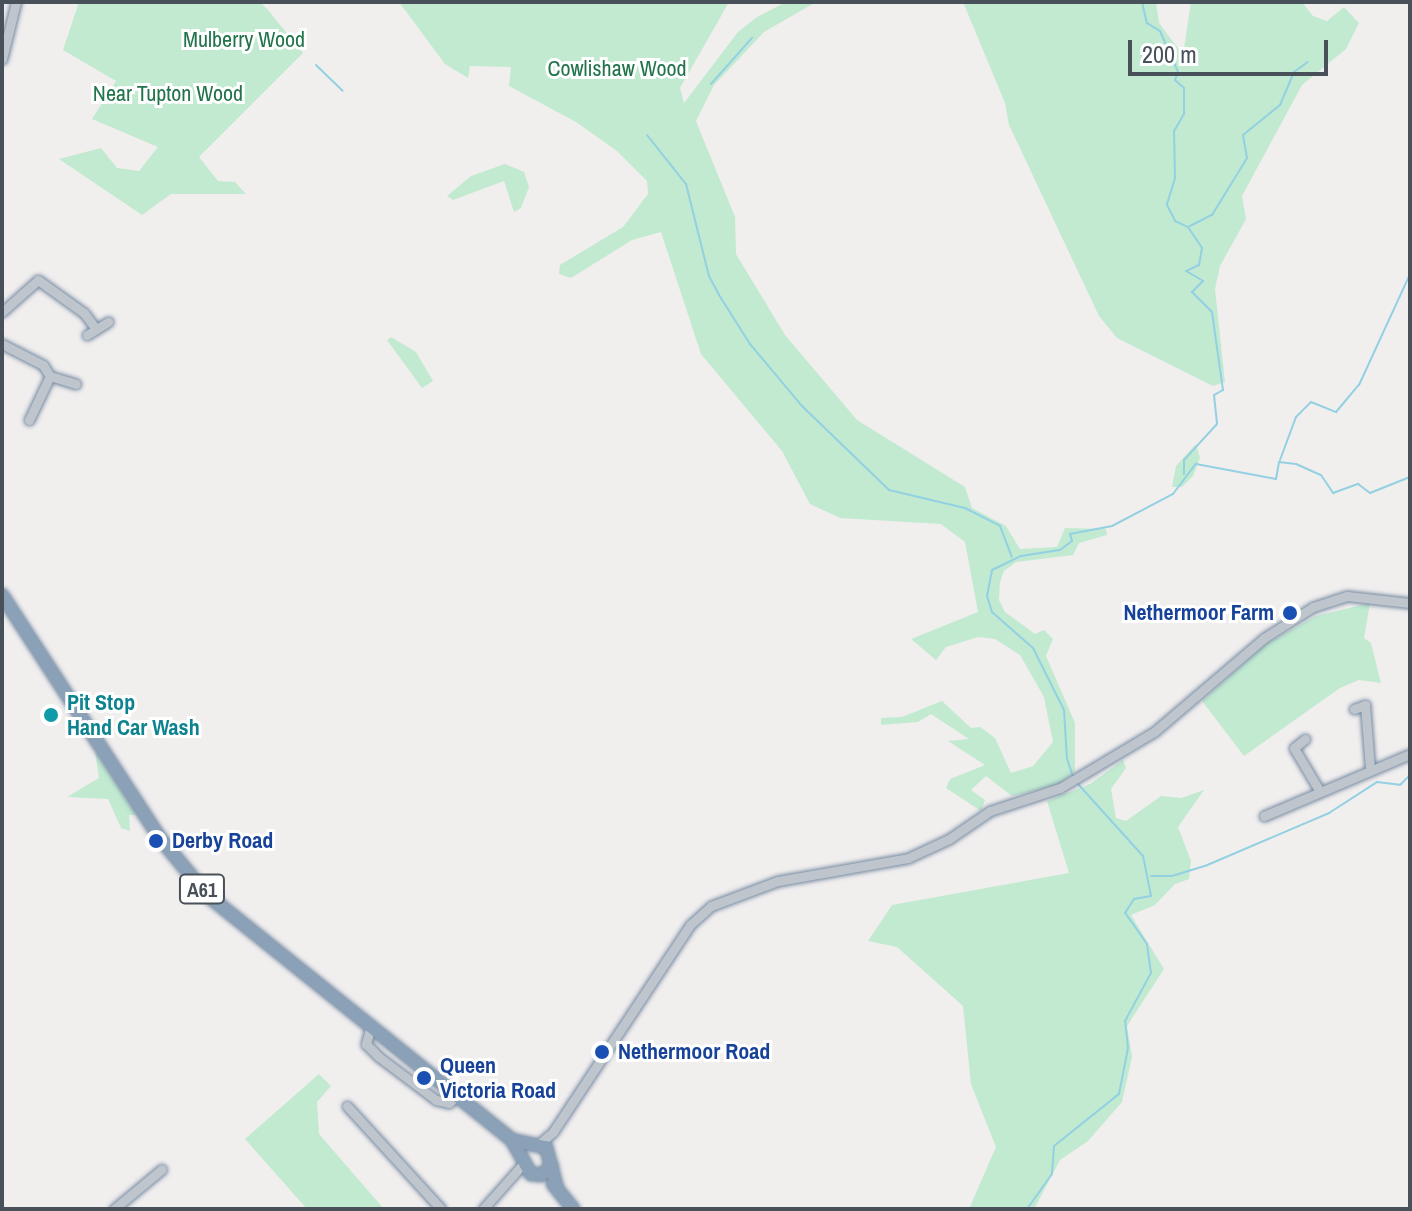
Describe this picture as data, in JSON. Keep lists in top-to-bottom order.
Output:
{
  "streets": {
    "highway": ["A61"]
  },
  "parks": ["Mulberry Wood", "Cowlishaw Wood", "Near Tupton Wood"],
  "places": [
    "Nethermoor Farm",
    "Pit Stop Hand Car Wash",
    "Derby Road",
    "Nethermoor Road",
    "Queen Victoria Road"
  ],
  "scale_bar": "200 m"
}
